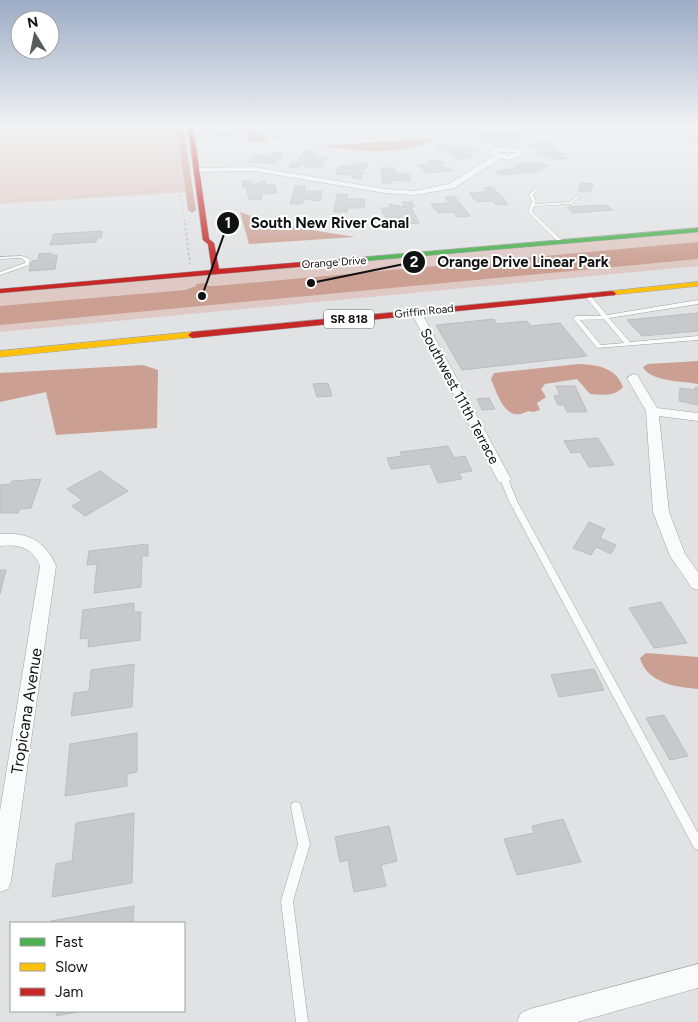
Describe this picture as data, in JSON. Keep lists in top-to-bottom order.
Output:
{
  "streets": {
    "street": [
      "Orange Drive",
      "Griffin Road",
      "SR 818",
      "Southwest 111th Terrace",
      "Tropicana Avenue"
    ]
  },
  "crossings": [
    ["Griffin Road", "Southwest 111th Terrace"]
  ],
  "places": ["Orange Drive Linear Park", "South New River Canal"],
  "legend": ["Fast", "Slow", "Jam"],
  "north": "top"
}
